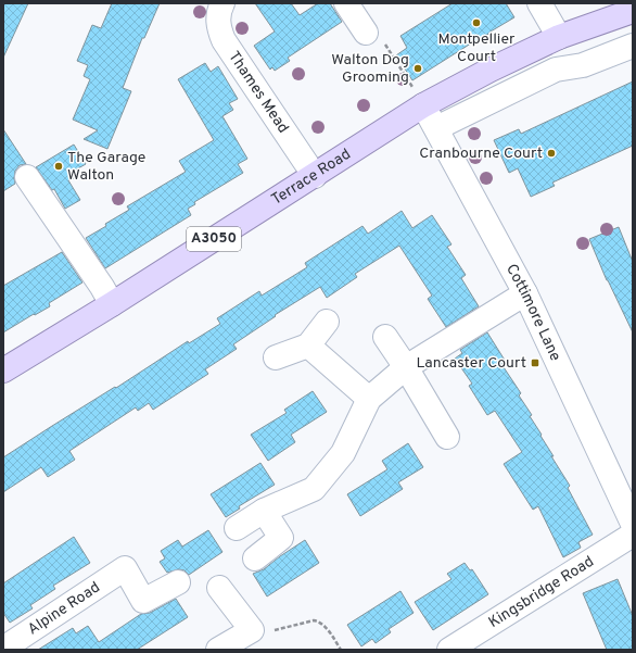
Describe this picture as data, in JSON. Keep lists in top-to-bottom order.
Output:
{
  "streets": {
    "main road": ["Terrace Road", "A3050"],
    "street": [
      "Thames Mead",
      "Cottimore Lane",
      "Kingsbridge Road",
      "Alpine Road"
    ]
  },
  "crossings": [
    ["Thames Mead", "Terrace Road"],
    ["Terrace Road", "Cottimore Lane"]
  ],
  "places": {
    "other": [
      "Montpellier Court",
      "Walton Dog Grooming",
      "Cranbourne Court",
      "The Garage Walton"
    ],
    "transit": ["Lancaster Court"]
  }
}
